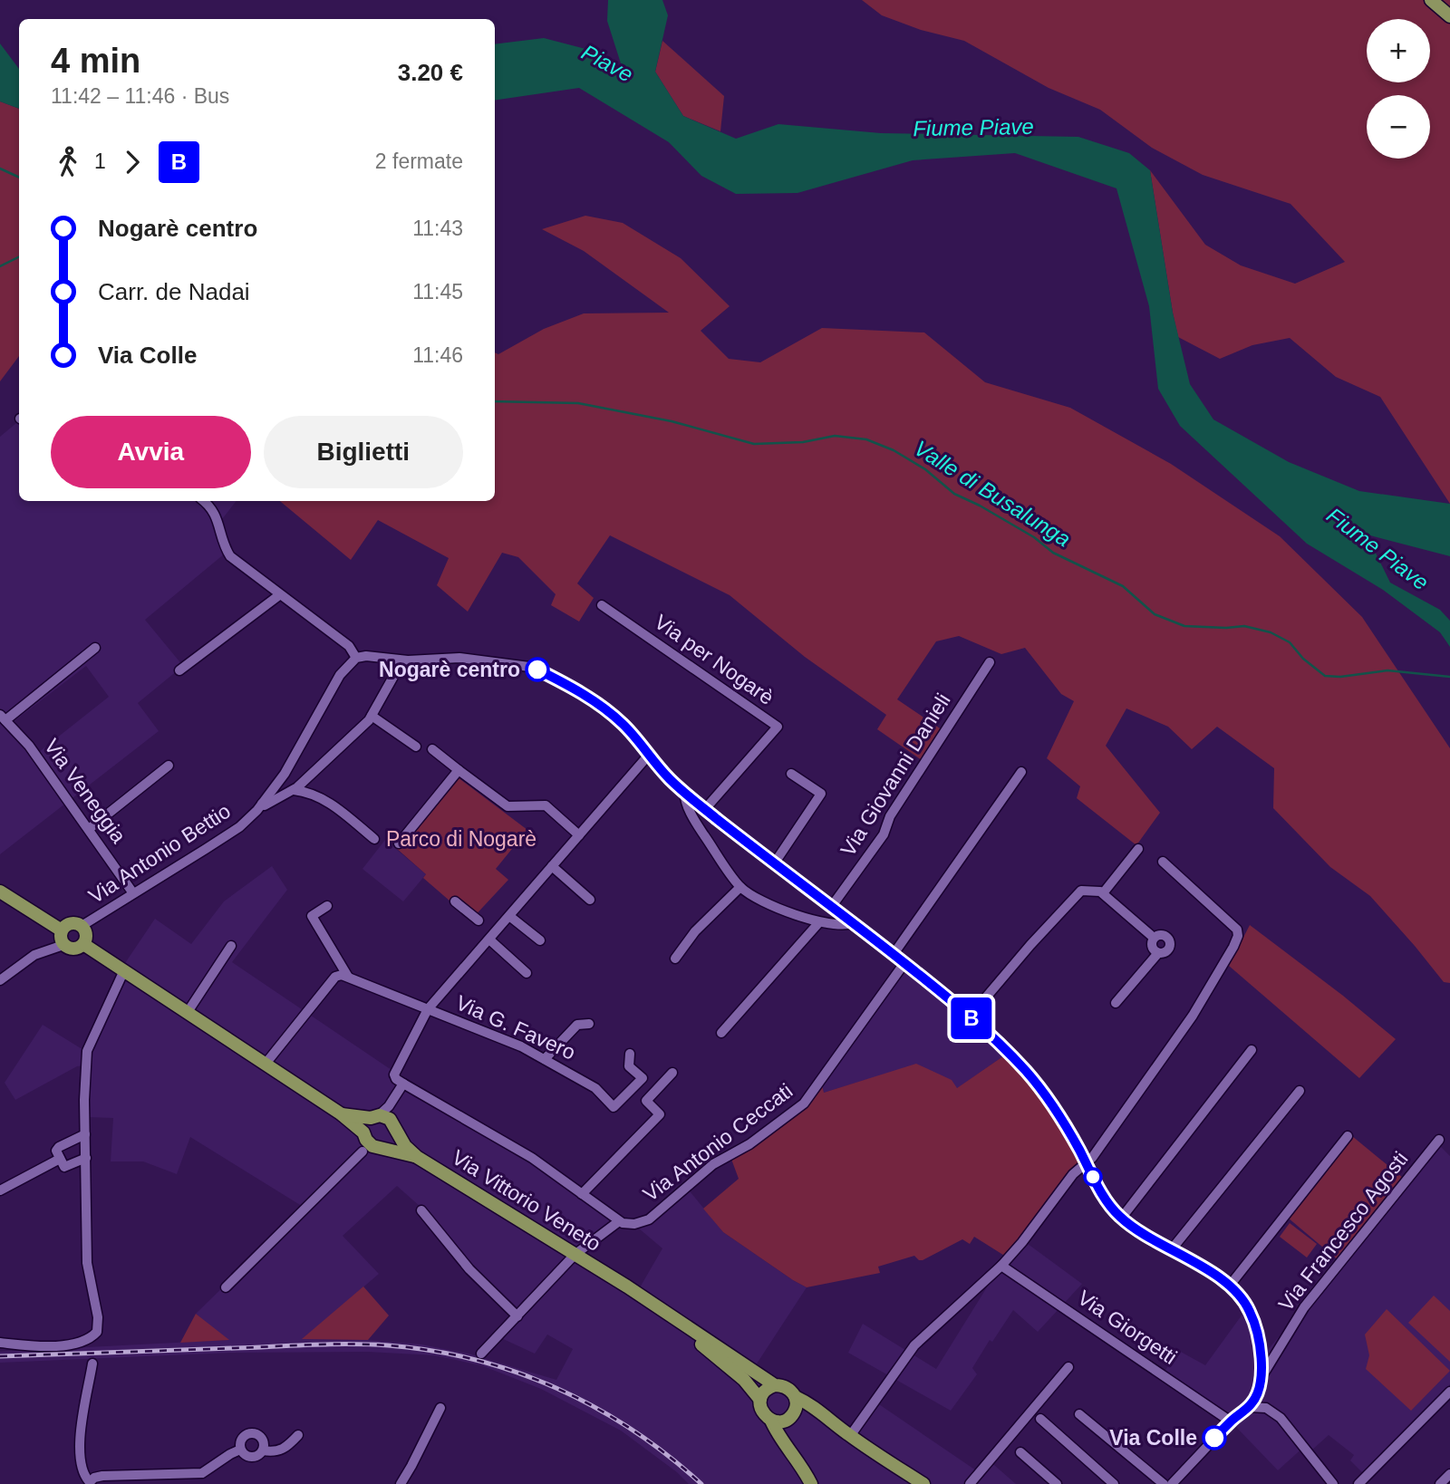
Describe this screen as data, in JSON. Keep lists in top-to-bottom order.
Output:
{
  "streets": {
    "main road": ["Via Vittorio Veneto"],
    "street": [
      "Via per Nogarè",
      "Via Giovanni Danieli",
      "Via Veneggia",
      "Via Antonio Bettio",
      "Via G. Favero",
      "Via Antonio Ceccati",
      "Via Francesco Agosti",
      "Via Giorgetti"
    ]
  },
  "crossings": [
    ["Via Veneggia", "Via Antonio Bettio"],
    ["Via Antonio Bettio", "Via Vittorio Veneto"],
    ["Via Francesco Agosti", "Via Giorgetti"]
  ],
  "water": ["Piave", "Fiume Piave", "Valle di Busalunga"],
  "parks": ["Parco di Nogarè"],
  "places": ["Nogarè centro", "Via Colle"],
  "lines": ["bus line B"],
  "page": {
    "on_map": "B",
    "map_buttons": ["+", "−"],
    "heading": ["4 min", "11:42 – 11:46 · Bus", "3.20 €"],
    "legs": ["1", "B", "2 fermate"],
    "list": [
      {
        "name": "Nogarè centro",
        "value": "11:43"
      },
      {
        "name": "Carr. de Nadai",
        "value": "11:45"
      },
      {
        "name": "Via Colle",
        "value": "11:46"
      }
    ],
    "buttons": ["Avvia", "Biglietti"]
  }
}
